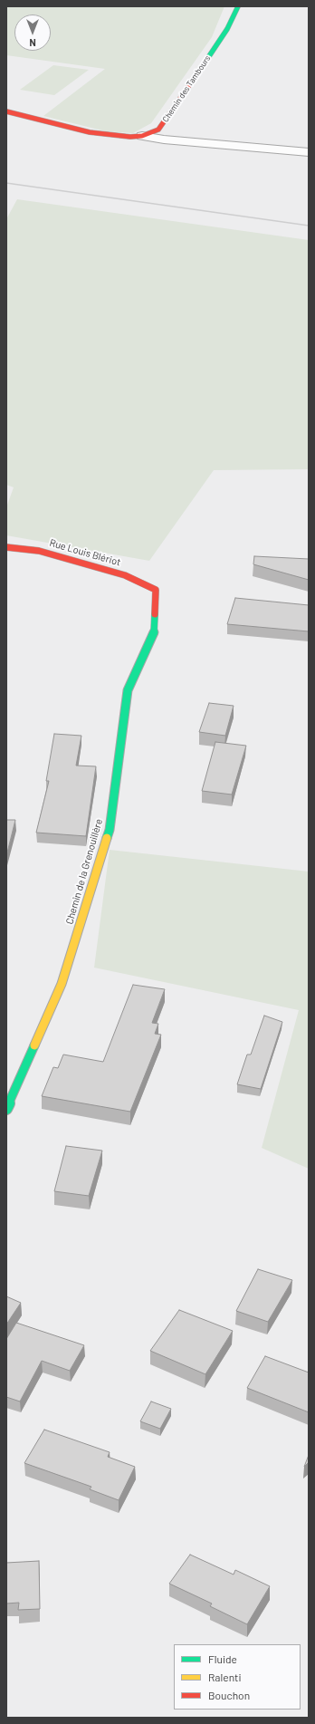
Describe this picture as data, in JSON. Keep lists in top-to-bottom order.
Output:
{
  "streets": {
    "street": ["Chemin des Tambours", "Rue Louis Blériot", "Chemin de la Grenouillère"]
  },
  "crossings": [
    ["Rue Louis Blériot", "Chemin de la Grenouillère"]
  ],
  "legend": ["Fluide", "Ralenti", "Bouchon"],
  "north": "bottom"
}
